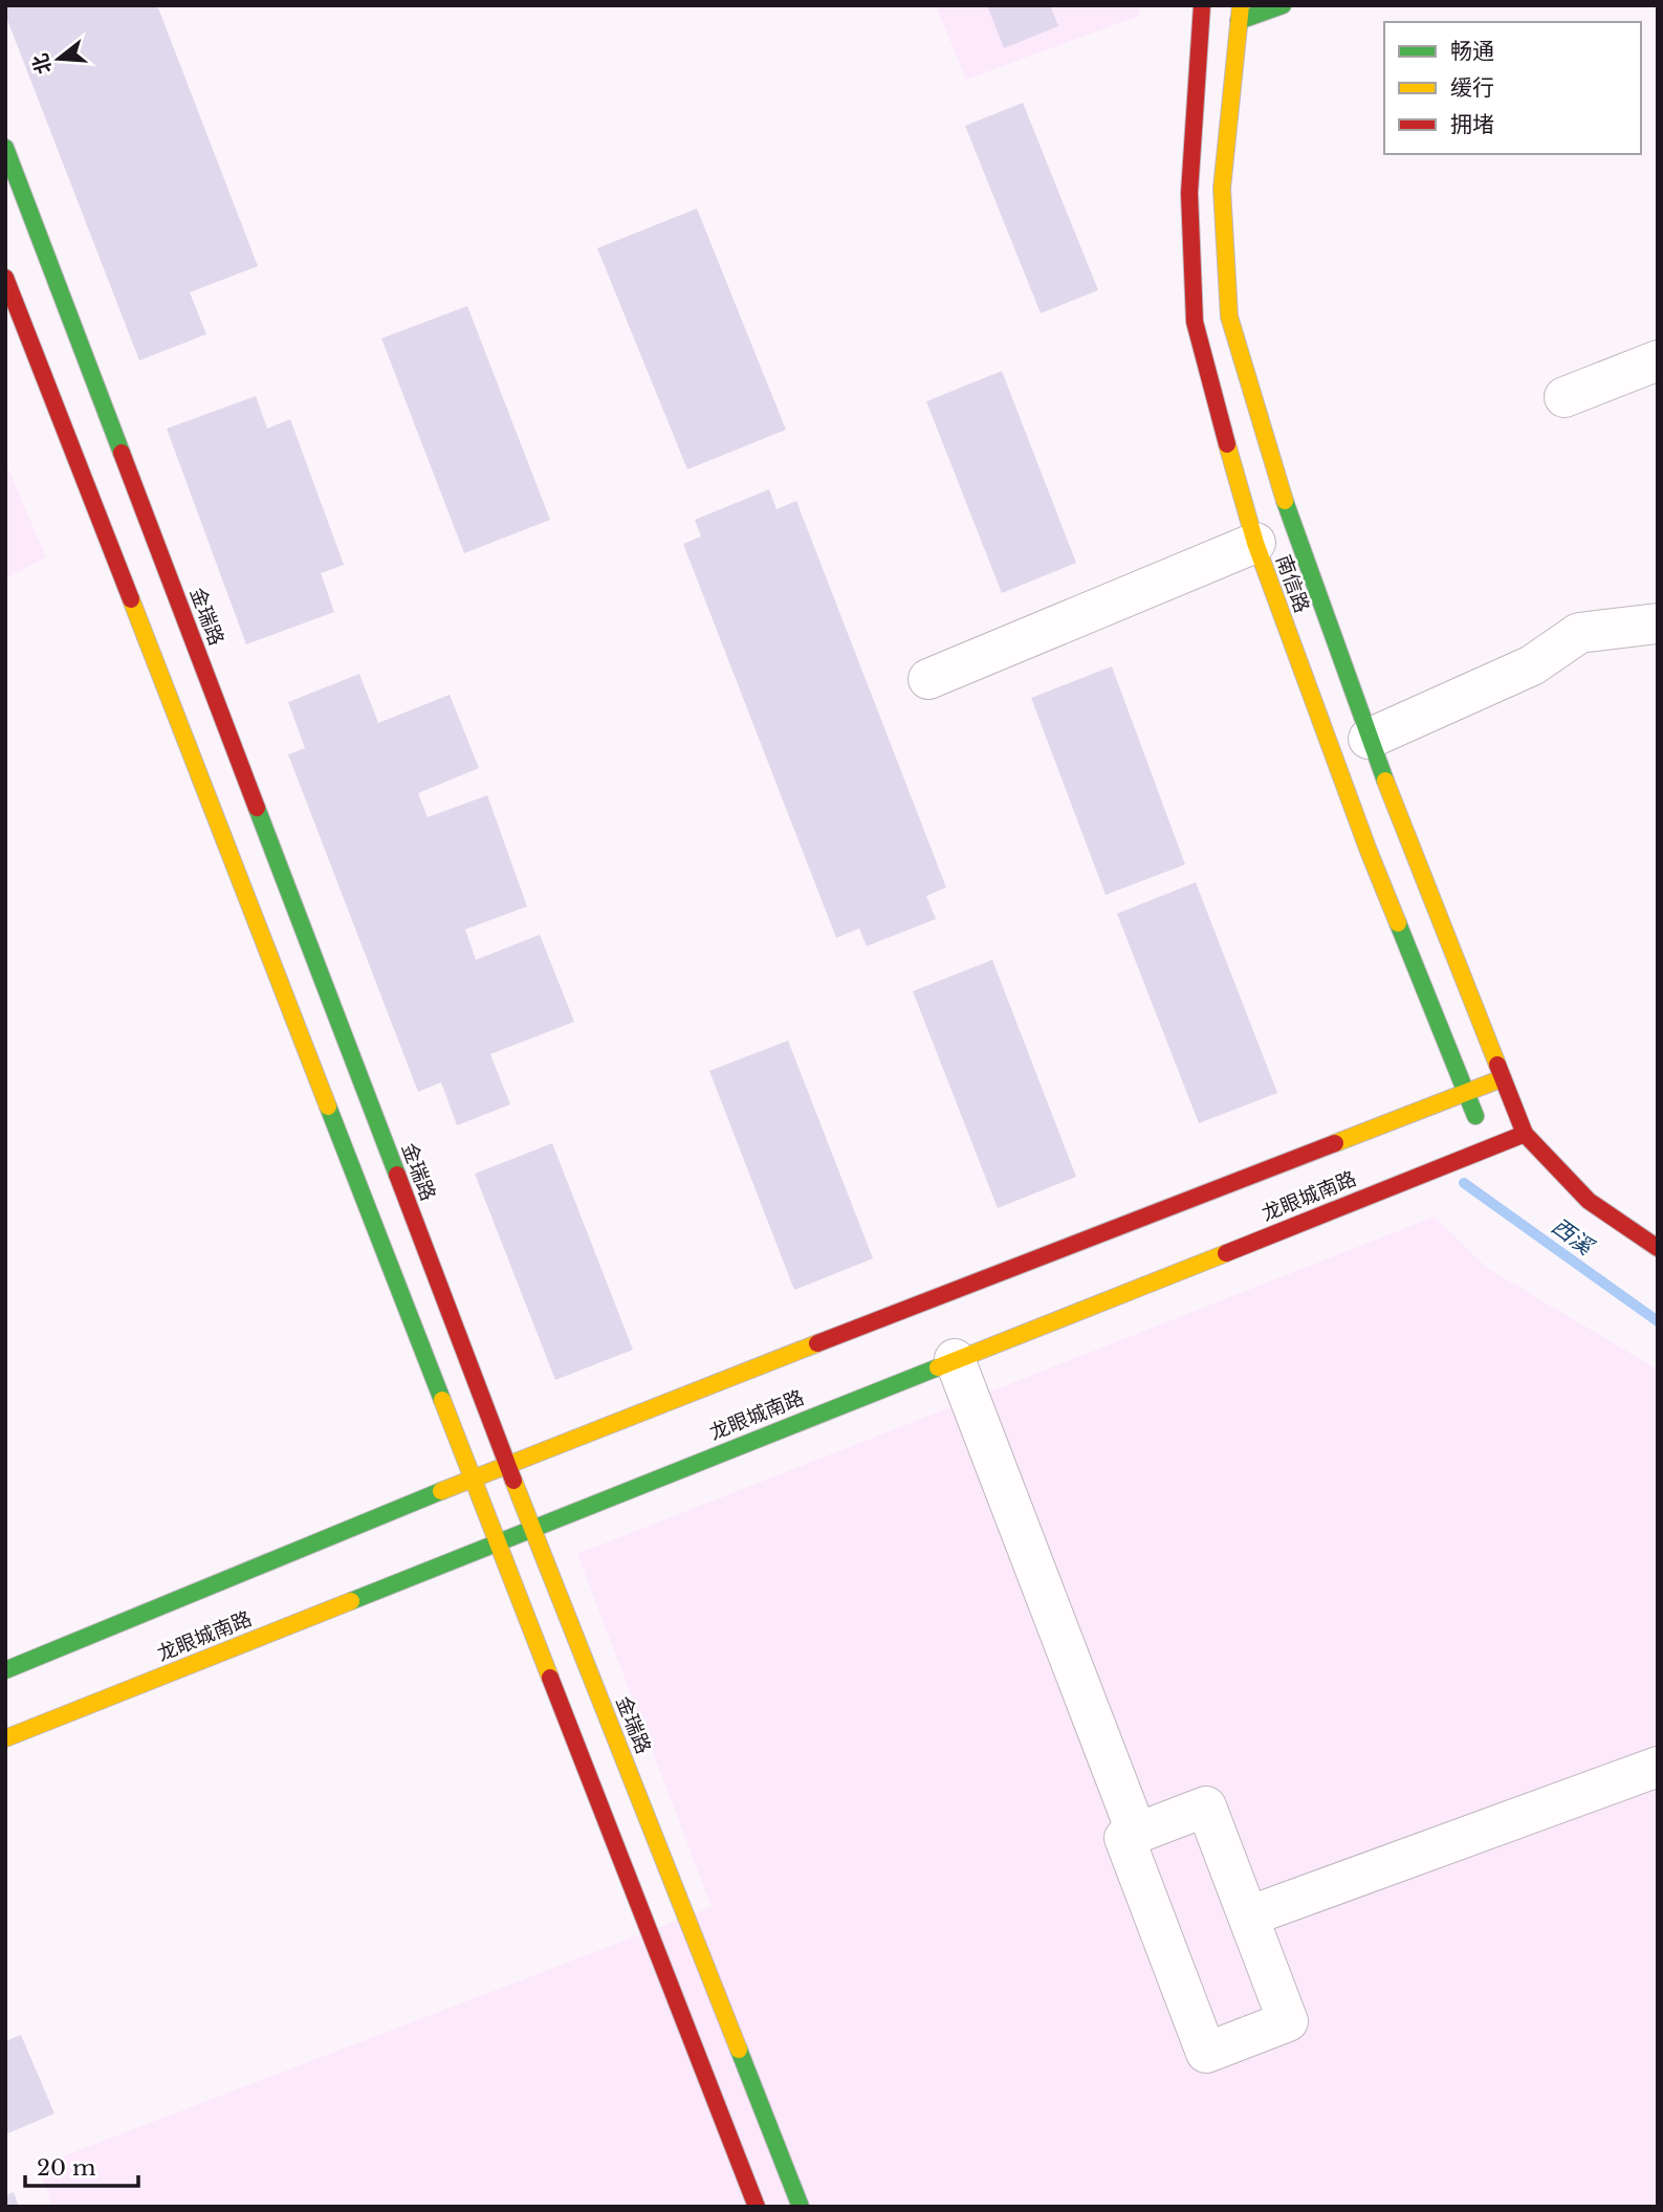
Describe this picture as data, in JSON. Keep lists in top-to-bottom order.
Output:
{
  "streets": {
    "main road": ["南信路", "金瑞路", "龙眼城南路"]
  },
  "crossings": [
    ["南信路", "龙眼城南路"],
    ["金瑞路", "龙眼城南路"]
  ],
  "water": ["西溪"],
  "legend": ["畅通", "缓行", "拥堵"],
  "scale_bar": "20 m",
  "north": "left"
}
